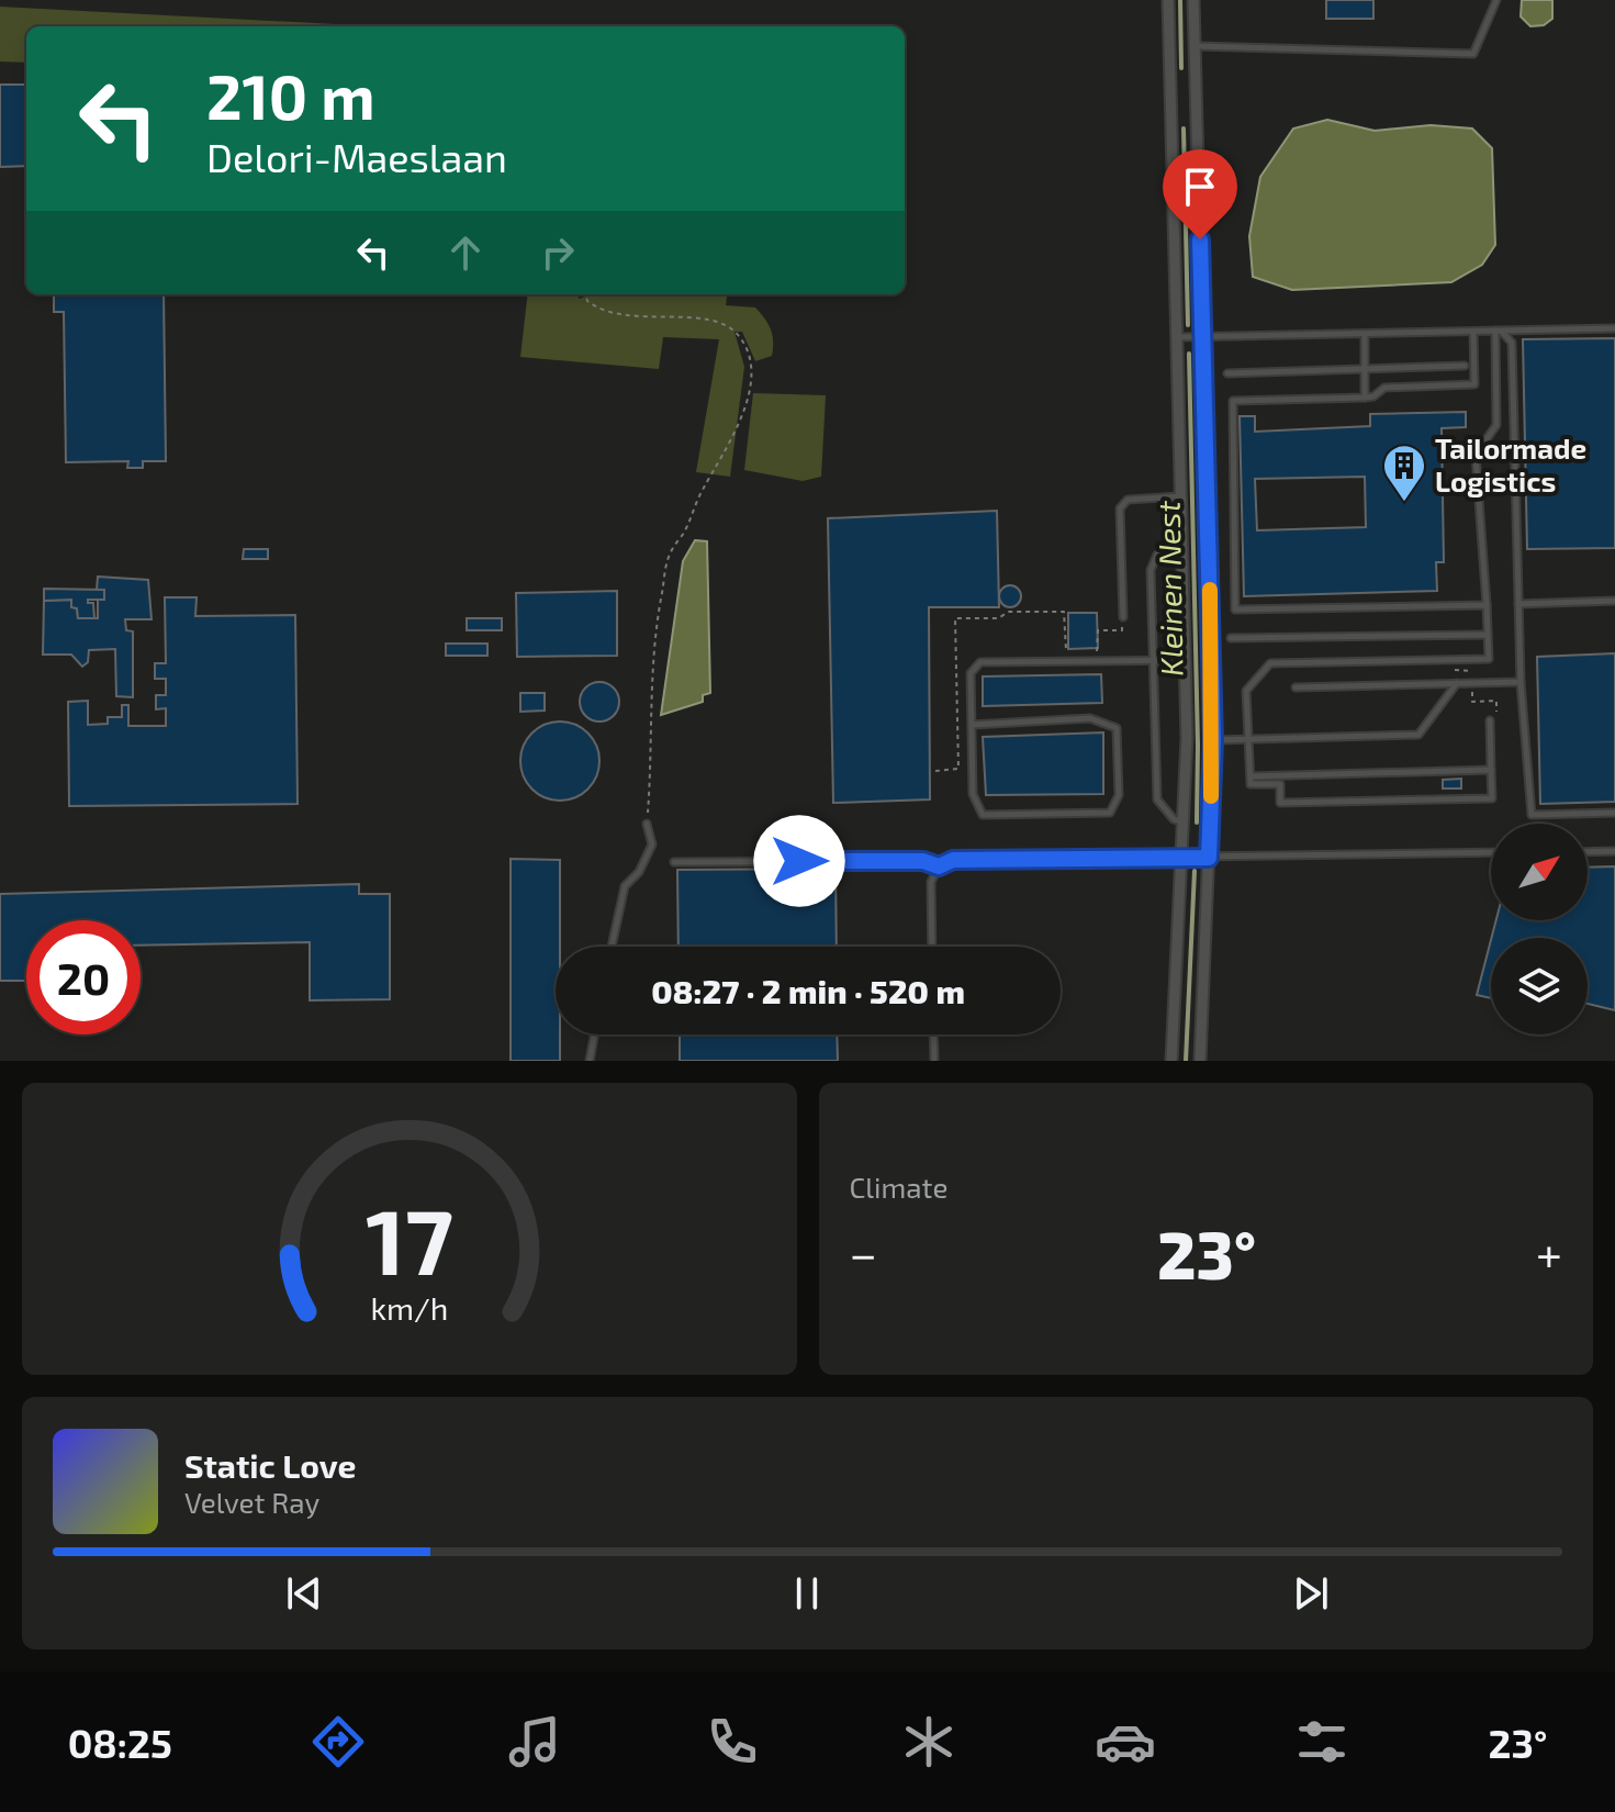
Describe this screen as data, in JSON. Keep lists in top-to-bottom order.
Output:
{
  "water": ["Kleinen Nest"],
  "places": {
    "building": ["Tailormade Logistics"]
  },
  "north": "top right",
  "page": {
    "turn": ["210 m", "Delori-Maeslaan"],
    "limit": "20",
    "trip": "08:27 · 2 min · 520 m",
    "tile": "Climate",
    "heat": ["−", "23°", "+"],
    "song": ["Static Love", "Velvet Ray"],
    "tabs": ["08:25", "23°"],
    "gauge": ["17", "km/h"]
  }
}
